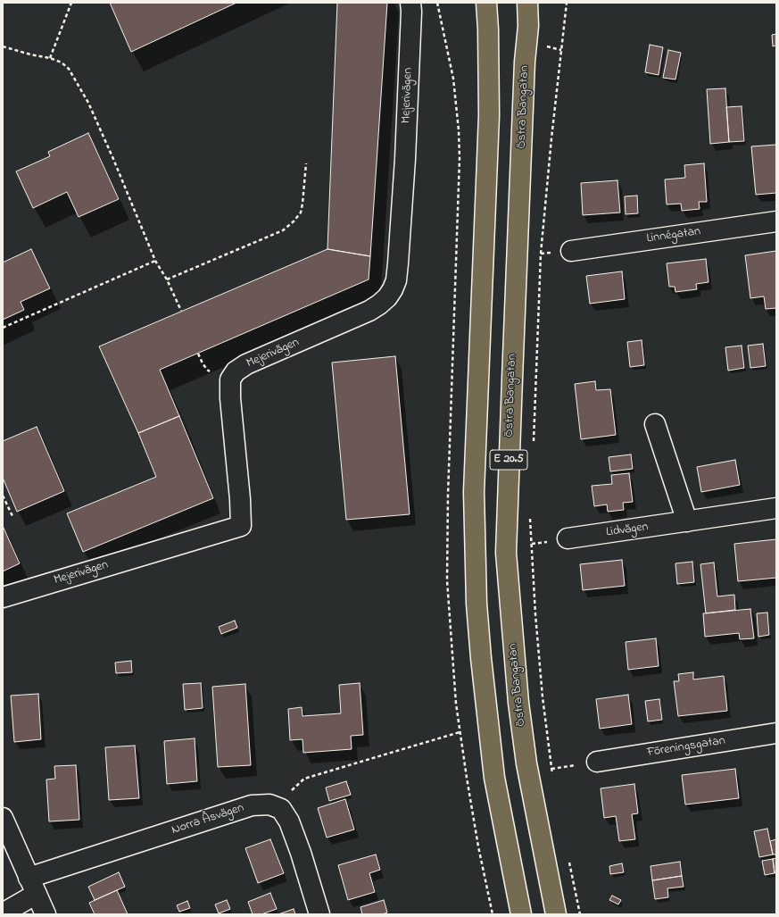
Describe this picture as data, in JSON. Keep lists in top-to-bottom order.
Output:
{
  "streets": {
    "main road": ["Östra Bangatan", "E 20.5"],
    "street": [
      "Mejerivägen",
      "Linnégatan",
      "Lidvägen",
      "Föreningsgatan",
      "Norra Åsvägen"
    ]
  }
}
